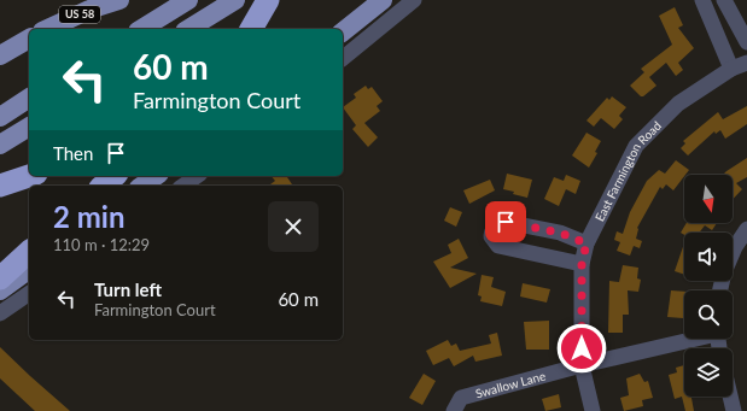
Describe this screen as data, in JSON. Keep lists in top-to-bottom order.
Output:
{
  "streets": {
    "main road": ["US 58"],
    "street": ["East Farmington Road", "Swallow Lane"]
  },
  "crossings": [
    ["East Farmington Road", "Swallow Lane"]
  ],
  "north": "bottom",
  "page": {
    "turn": ["60 m", "Farmington Court"],
    "then": "Then",
    "heading": ["2 min", "110 m · 12:29"],
    "list": [
      {
        "name": "Turn left",
        "note": "Farmington Court",
        "value": "60 m"
      }
    ]
  }
}
